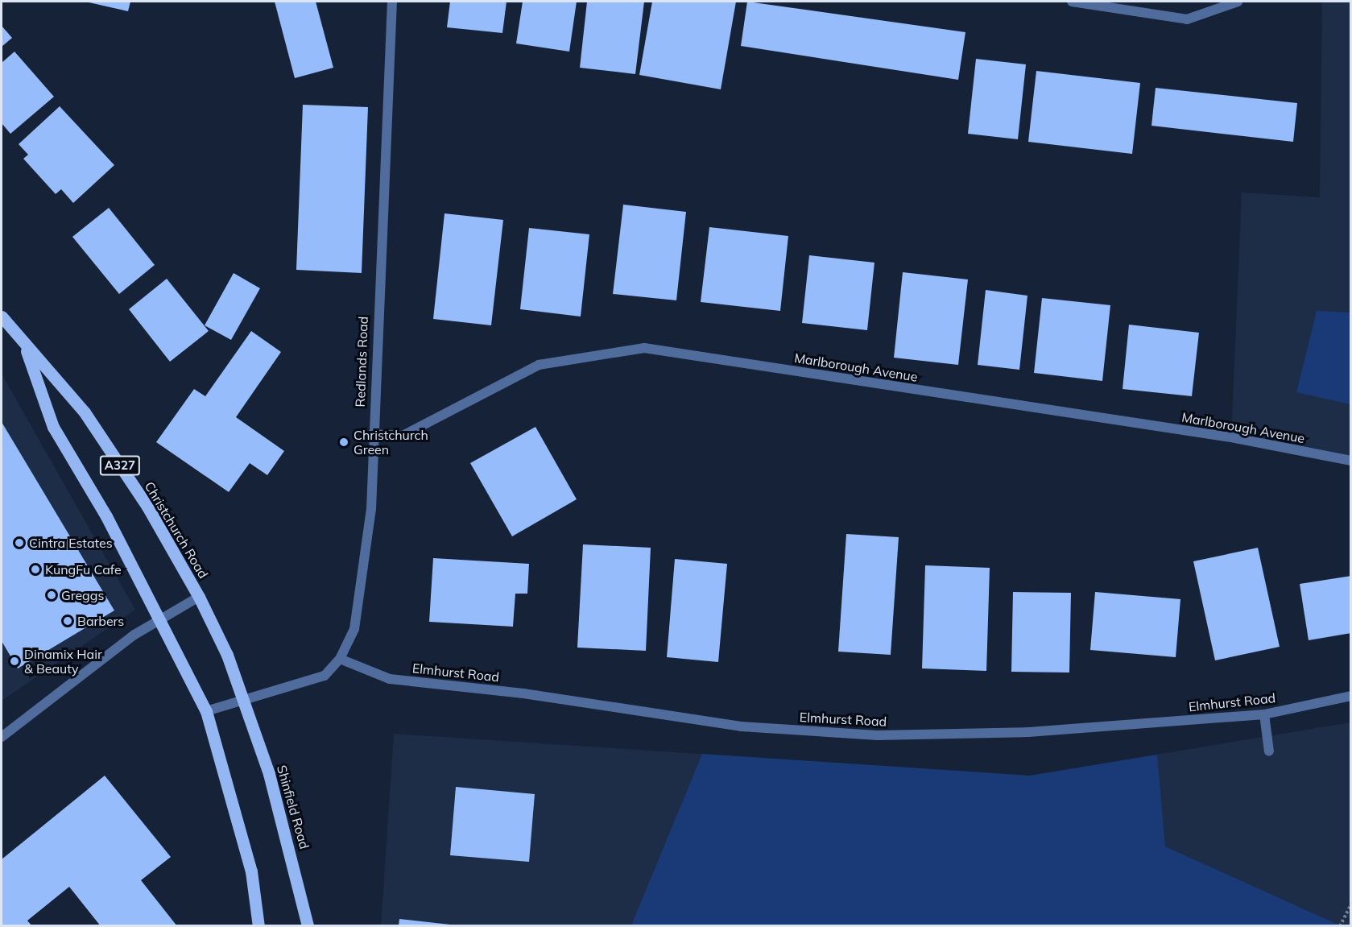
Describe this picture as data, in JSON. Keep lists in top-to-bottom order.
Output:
{
  "streets": {
    "main road": ["A327", "Christchurch Road", "Shinfield Road"],
    "street": ["Redlands Road", "Marlborough Avenue", "Elmhurst Road"]
  },
  "crossings": [
    ["Redlands Road", "Marlborough Avenue"],
    ["Redlands Road", "A327"],
    ["Redlands Road", "Christchurch Road"],
    ["Redlands Road", "Elmhurst Road"],
    ["Redlands Road", "Shinfield Road"],
    ["A327", "Christchurch Road"],
    ["Christchurch Road", "Shinfield Road"]
  ],
  "places": [
    "Christchurch Green",
    "Cintra Estates",
    "KungFu Cafe",
    "Greggs",
    "Barbers",
    "Dinamix Hair & Beauty"
  ]
}
